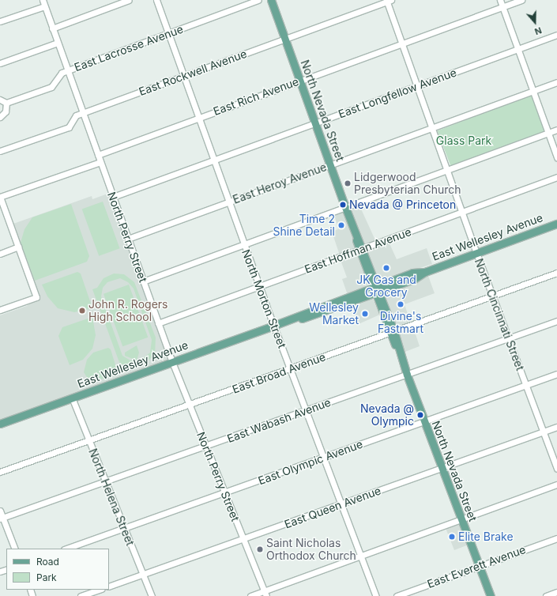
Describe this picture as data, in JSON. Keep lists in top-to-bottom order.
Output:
{
  "streets": {
    "main road": ["North Nevada Street", "East Wellesley Avenue"],
    "street": [
      "East Lacrosse Avenue",
      "East Rockwell Avenue",
      "East Longfellow Avenue",
      "East Rich Avenue",
      "East Heroy Avenue",
      "North Perry Street",
      "East Hoffman Avenue",
      "North Morton Street",
      "North Cincinnati Street",
      "East Broad Avenue",
      "East Wabash Avenue",
      "East Olympic Avenue",
      "North Helena Street",
      "East Queen Avenue",
      "East Everett Avenue"
    ]
  },
  "crossings": [
    ["East Lacrosse Avenue", "North Perry Street"],
    ["East Lacrosse Avenue", "North Morton Street"],
    ["East Rockwell Avenue", "North Nevada Street"],
    ["East Rockwell Avenue", "North Perry Street"],
    ["East Rockwell Avenue", "North Morton Street"],
    ["East Rockwell Avenue", "North Cincinnati Street"],
    ["East Longfellow Avenue", "North Nevada Street"],
    ["East Longfellow Avenue", "North Perry Street"],
    ["East Longfellow Avenue", "North Morton Street"],
    ["East Longfellow Avenue", "North Cincinnati Street"],
    ["East Rich Avenue", "North Nevada Street"],
    ["East Rich Avenue", "North Perry Street"],
    ["East Rich Avenue", "North Morton Street"],
    ["East Rich Avenue", "North Cincinnati Street"],
    ["North Nevada Street", "East Heroy Avenue"],
    ["North Nevada Street", "East Wellesley Avenue"],
    ["North Nevada Street", "East Hoffman Avenue"],
    ["North Nevada Street", "East Broad Avenue"],
    ["North Nevada Street", "East Wabash Avenue"],
    ["North Nevada Street", "East Olympic Avenue"],
    ["North Nevada Street", "East Queen Avenue"],
    ["North Nevada Street", "East Everett Avenue"],
    ["East Heroy Avenue", "North Perry Street"],
    ["East Heroy Avenue", "North Morton Street"],
    ["East Heroy Avenue", "North Cincinnati Street"],
    ["North Perry Street", "East Wellesley Avenue"],
    ["North Perry Street", "East Hoffman Avenue"],
    ["North Perry Street", "East Broad Avenue"],
    ["North Perry Street", "East Wabash Avenue"],
    ["North Perry Street", "East Olympic Avenue"],
    ["North Perry Street", "East Queen Avenue"],
    ["East Wellesley Avenue", "North Morton Street"],
    ["East Wellesley Avenue", "North Cincinnati Street"],
    ["East Wellesley Avenue", "North Helena Street"],
    ["East Hoffman Avenue", "North Morton Street"],
    ["East Hoffman Avenue", "North Cincinnati Street"],
    ["North Morton Street", "East Broad Avenue"],
    ["North Morton Street", "East Wabash Avenue"],
    ["North Morton Street", "East Olympic Avenue"],
    ["North Morton Street", "East Queen Avenue"],
    ["North Cincinnati Street", "East Broad Avenue"],
    ["North Cincinnati Street", "East Wabash Avenue"],
    ["North Cincinnati Street", "East Olympic Avenue"],
    ["North Cincinnati Street", "East Queen Avenue"],
    ["East Broad Avenue", "North Helena Street"],
    ["East Wabash Avenue", "North Helena Street"],
    ["East Olympic Avenue", "North Helena Street"],
    ["North Helena Street", "East Queen Avenue"]
  ],
  "parks": ["Glass Park"],
  "places": [
    "Lidgerwood Presbyterian Church",
    "Nevada @ Princeton",
    "Time 2 Shine Detail",
    "JK Gas and Grocery",
    "Divine's Fastmart",
    "John R. Rogers High School",
    "Wellesley Market",
    "Nevada @ Olympic",
    "Elite Brake",
    "Saint Nicholas Orthodox Church"
  ],
  "legend": ["Road", "Park"],
  "north": "bottom"
}
